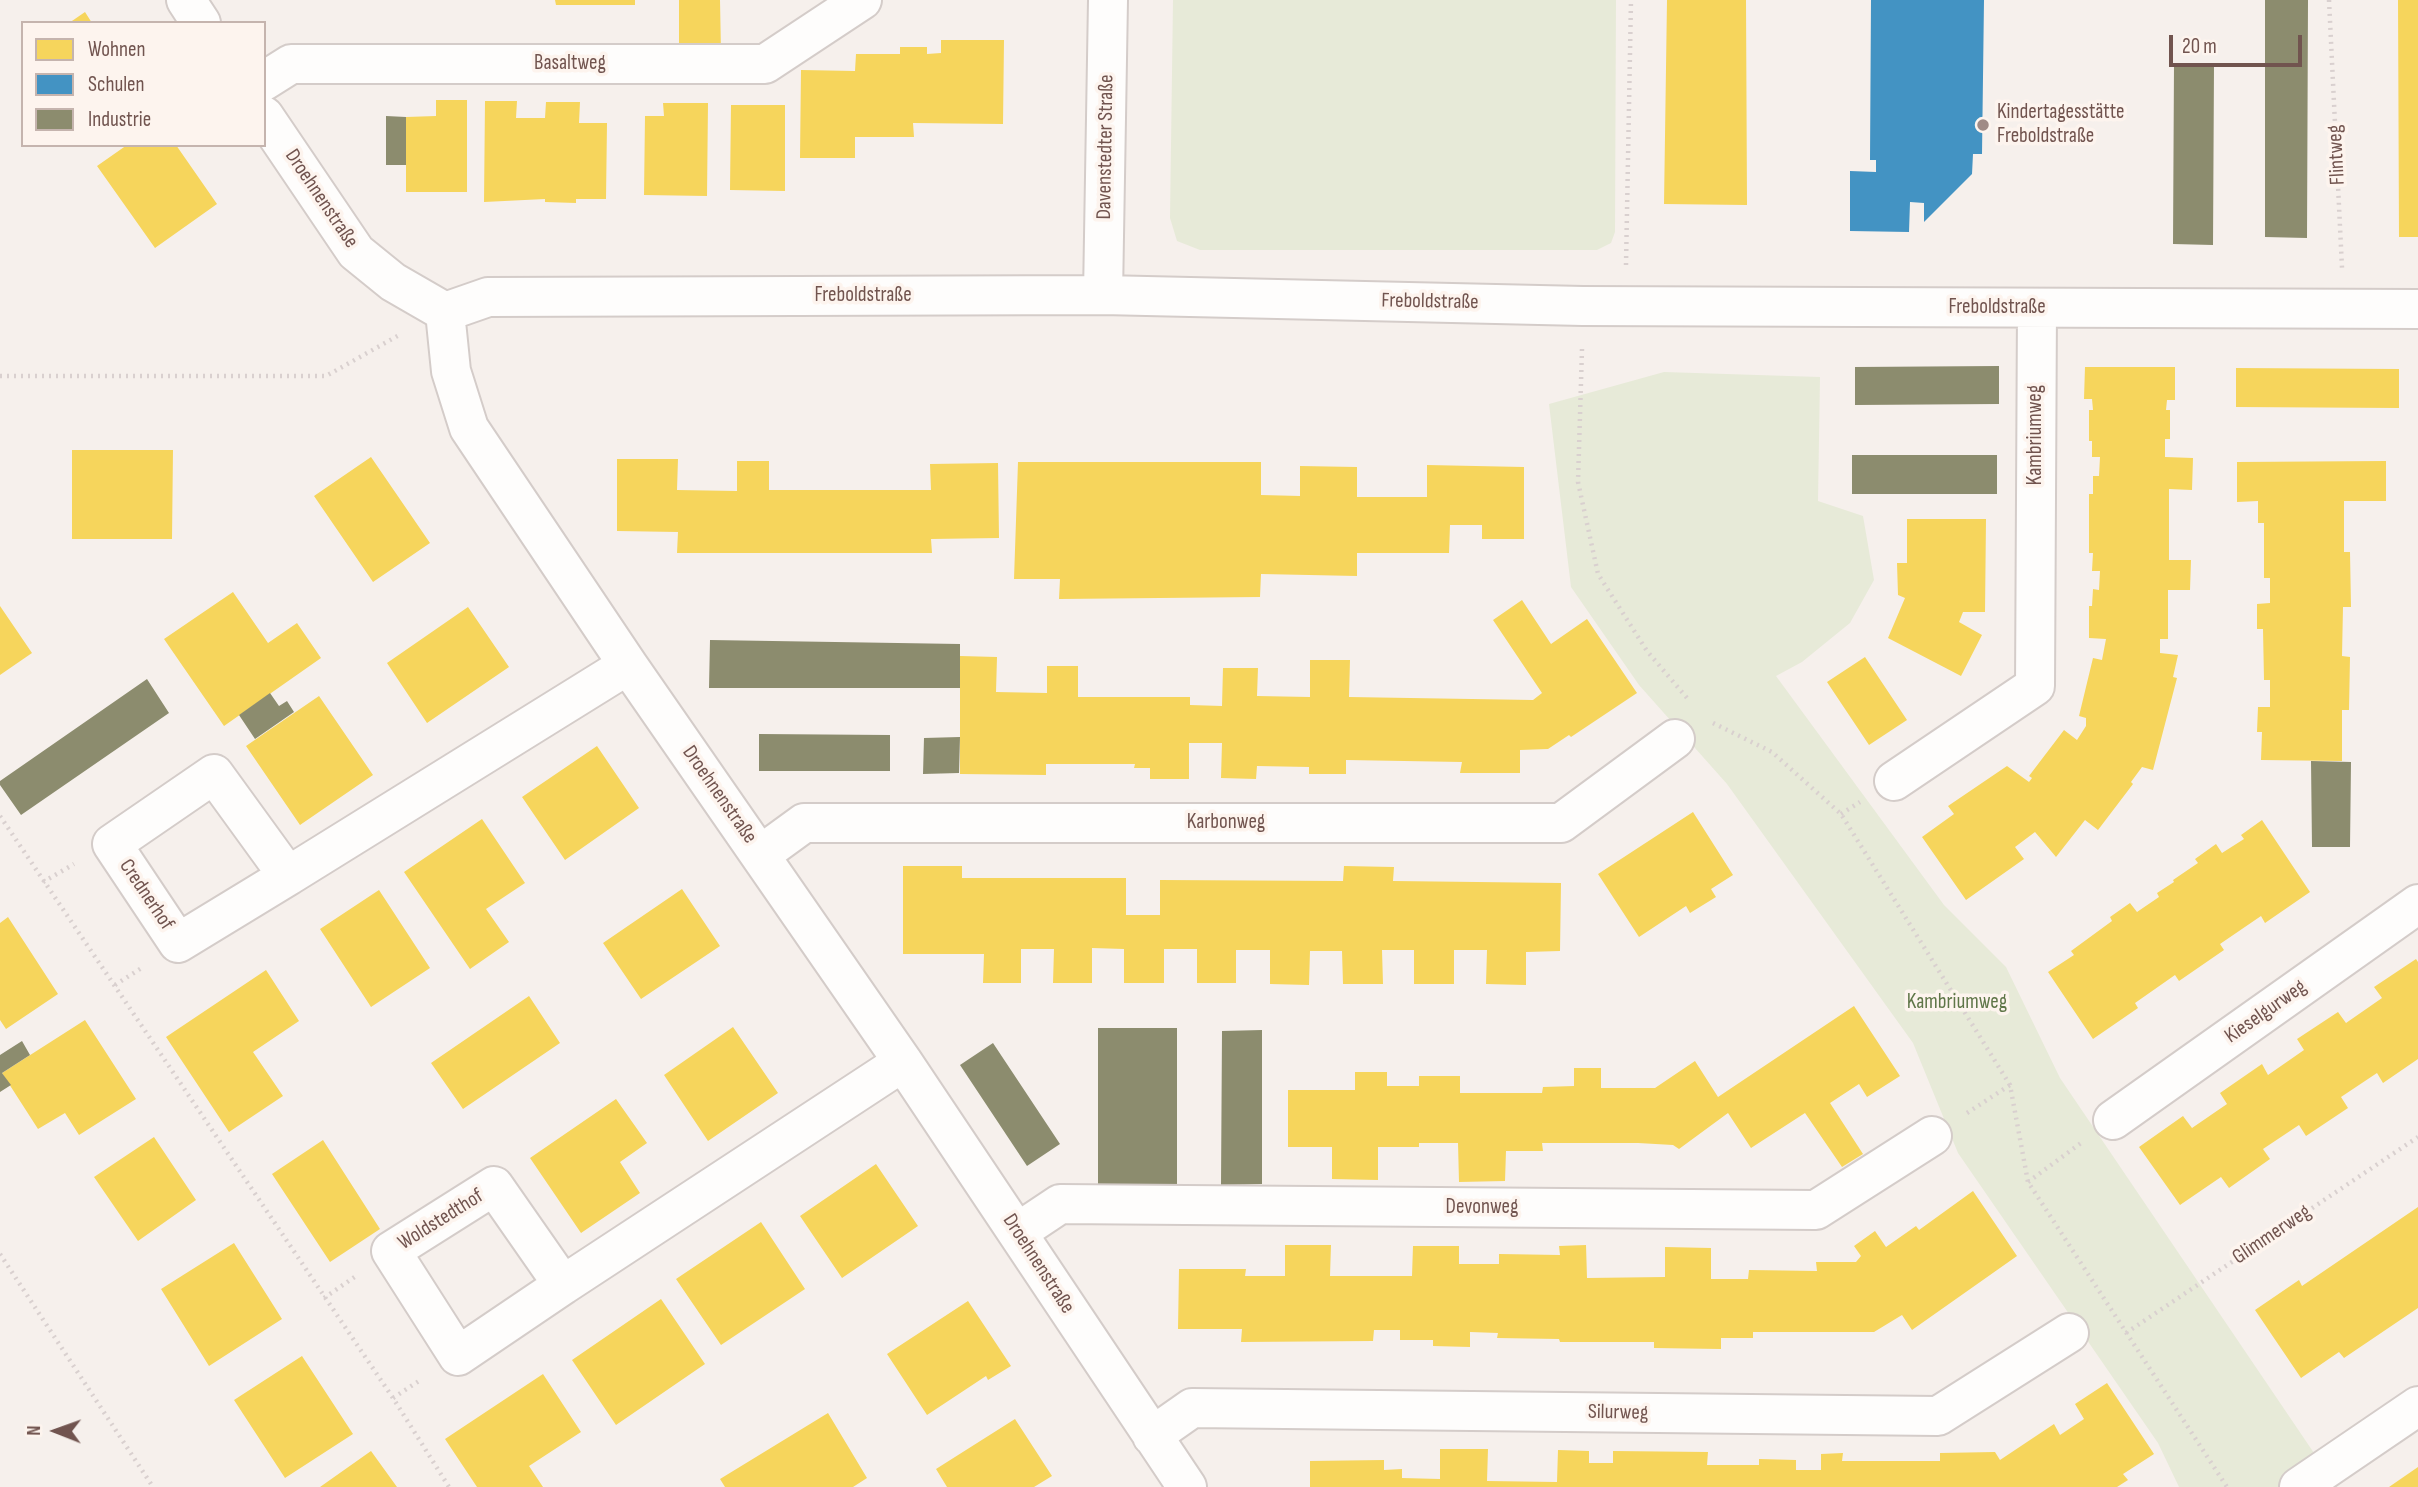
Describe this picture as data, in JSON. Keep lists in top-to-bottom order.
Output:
{
  "streets": {
    "street": [
      "Basaltweg",
      "Davenstedter Straße",
      "Droehnenstraße",
      "Freboldstraße",
      "Kambriumweg",
      "Karbonweg",
      "Crednerhof",
      "Kieselgurweg",
      "Devonweg",
      "Woldstedthof",
      "Silurweg"
    ],
    "path": ["Flintweg", "Glimmerweg"]
  },
  "crossings": [
    ["Davenstedter Straße", "Freboldstraße"],
    ["Flintweg", "Freboldstraße"],
    ["Droehnenstraße", "Freboldstraße"],
    ["Droehnenstraße", "Karbonweg"],
    ["Droehnenstraße", "Crednerhof"],
    ["Droehnenstraße", "Devonweg"],
    ["Droehnenstraße", "Woldstedthof"],
    ["Droehnenstraße", "Silurweg"],
    ["Freboldstraße", "Kambriumweg"]
  ],
  "parks": ["Kambriumweg"],
  "places": ["Kindertagesstätte Freboldstraße"],
  "legend": ["Wohnen", "Schulen", "Industrie"],
  "scale_bar": "20 m",
  "north": "left"
}
